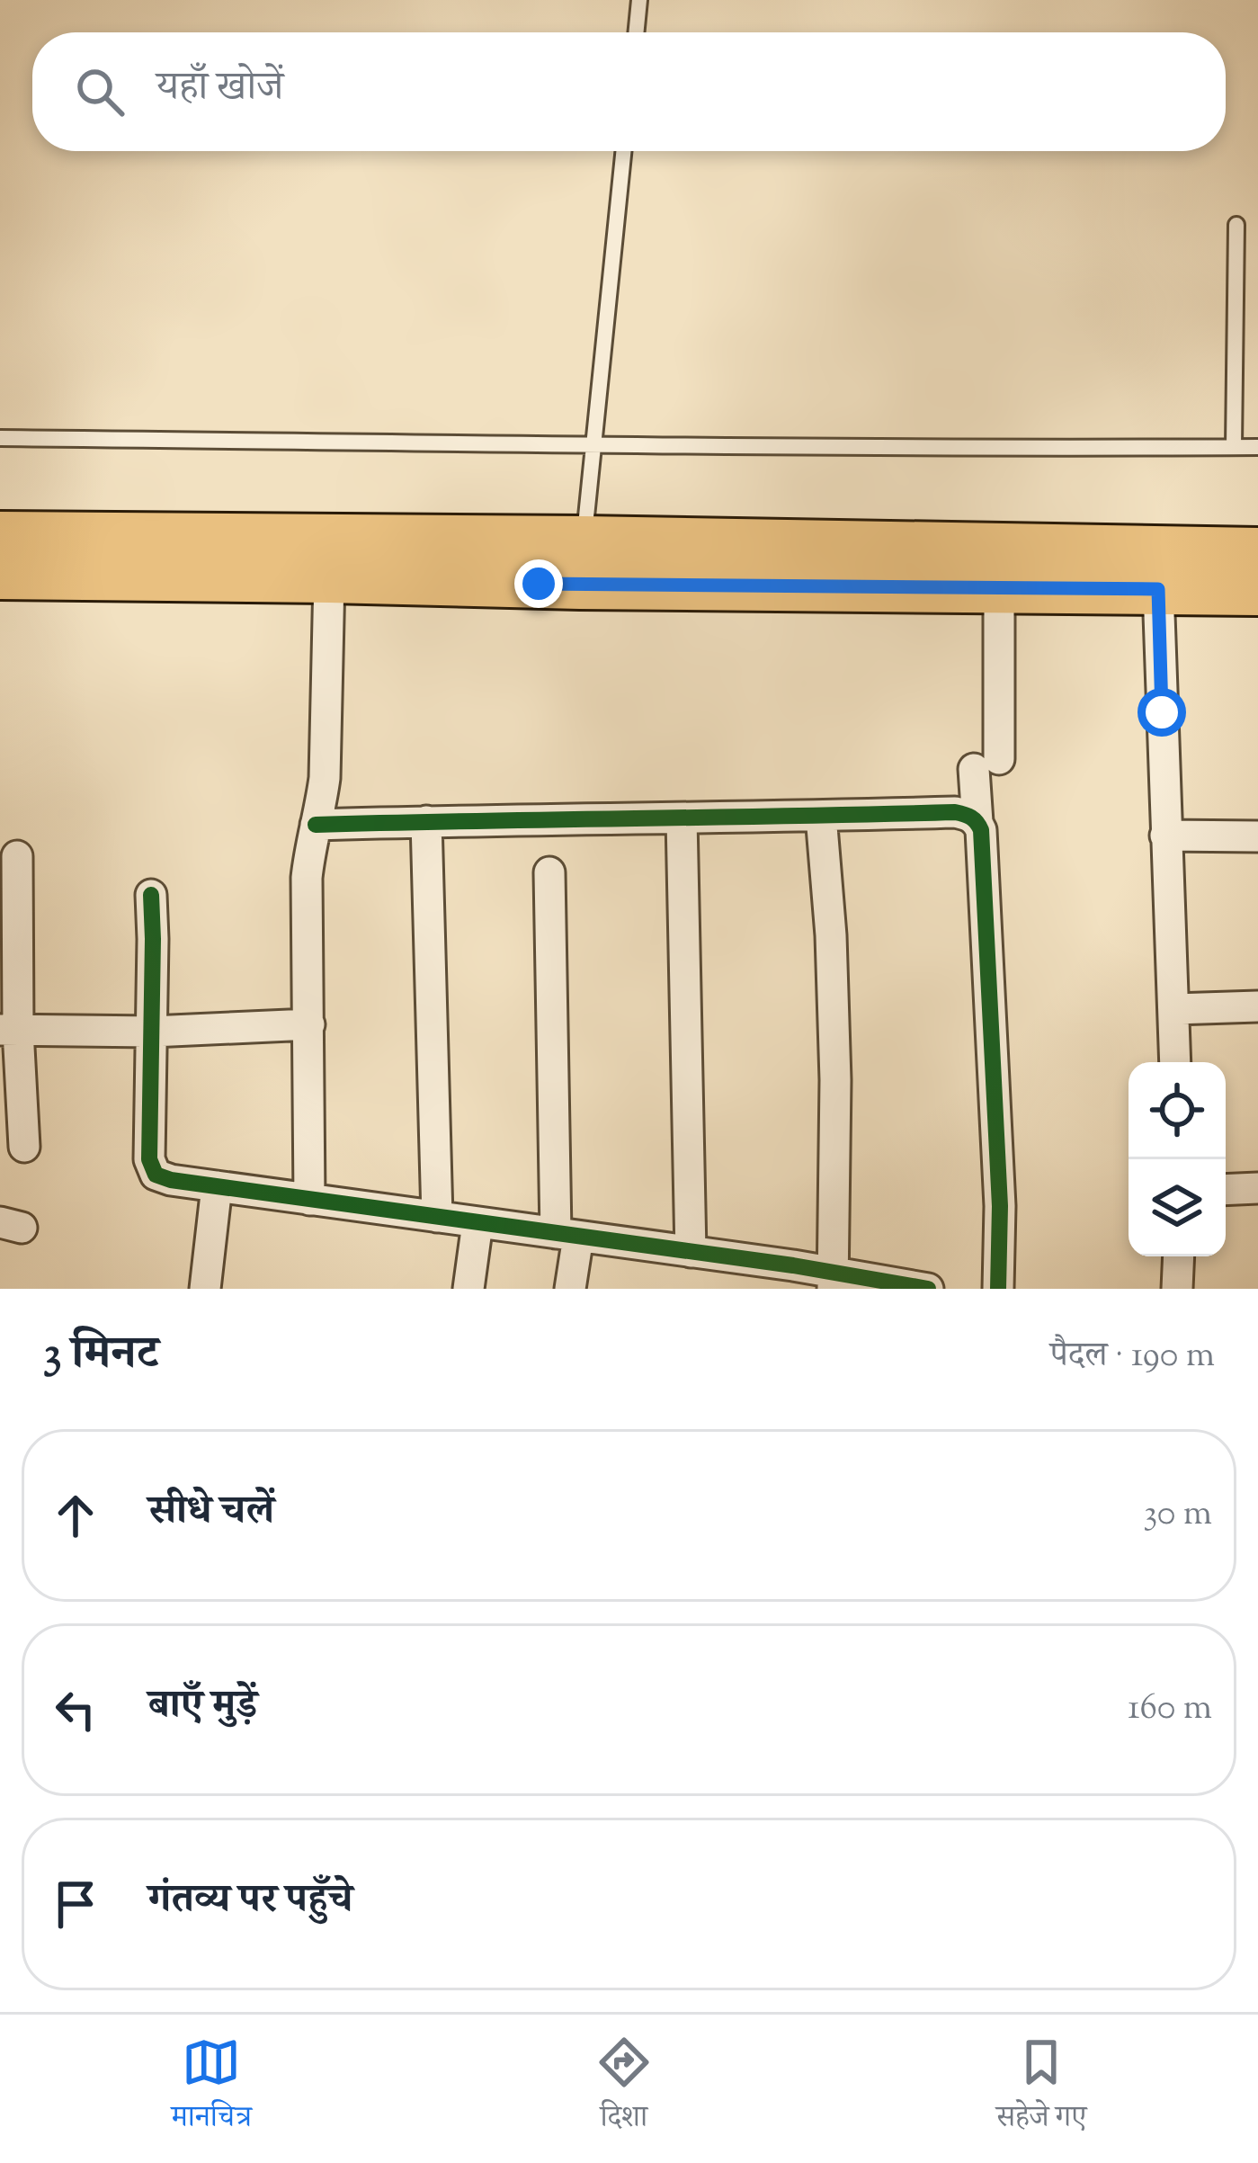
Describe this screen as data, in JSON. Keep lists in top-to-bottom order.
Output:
{
  "page": {
    "search": "यहाँ खोजें",
    "heading": ["3 मिनट", "पैदल · 190 m"],
    "list": [
      ["सीधे चलें", "30 m"],
      ["बाएँ मुड़ें", "160 m"],
      "गंतव्य पर पहुँचे"
    ],
    "nav": ["मानचित्र", "दिशा", "सहेजे गए"]
  }
}
